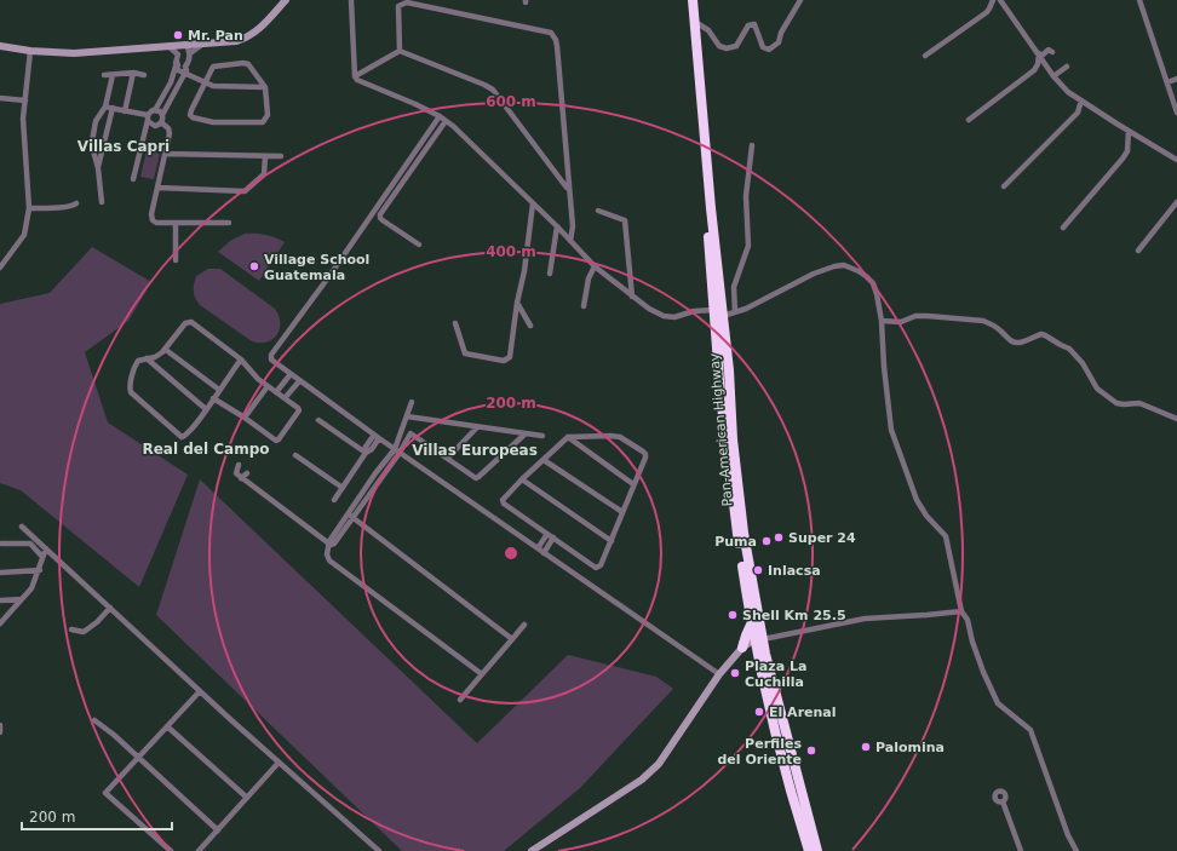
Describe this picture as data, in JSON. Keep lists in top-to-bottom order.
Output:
{
  "streets": {
    "highway": ["Pan-American Highway"]
  },
  "districts": ["Villas Capri", "Real del Campo", "Villas Europeas"],
  "places": [
    "Mr. Pan",
    "Village School Guatemala",
    "Super 24",
    "Puma",
    "Inlacsa",
    "Shell Km 25.5",
    "Plaza La Cuchilla",
    "El Arenal",
    "Palomina",
    "Perfiles del Oriente"
  ],
  "scale_bar": "200 m",
  "rings": ["600 m", "400 m", "200 m"]
}
